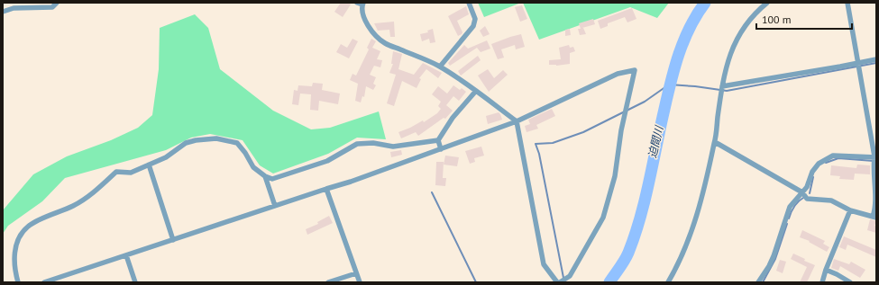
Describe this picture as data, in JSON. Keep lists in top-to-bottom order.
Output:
{
  "water": ["迫間川"],
  "scale_bar": "100 m"
}
